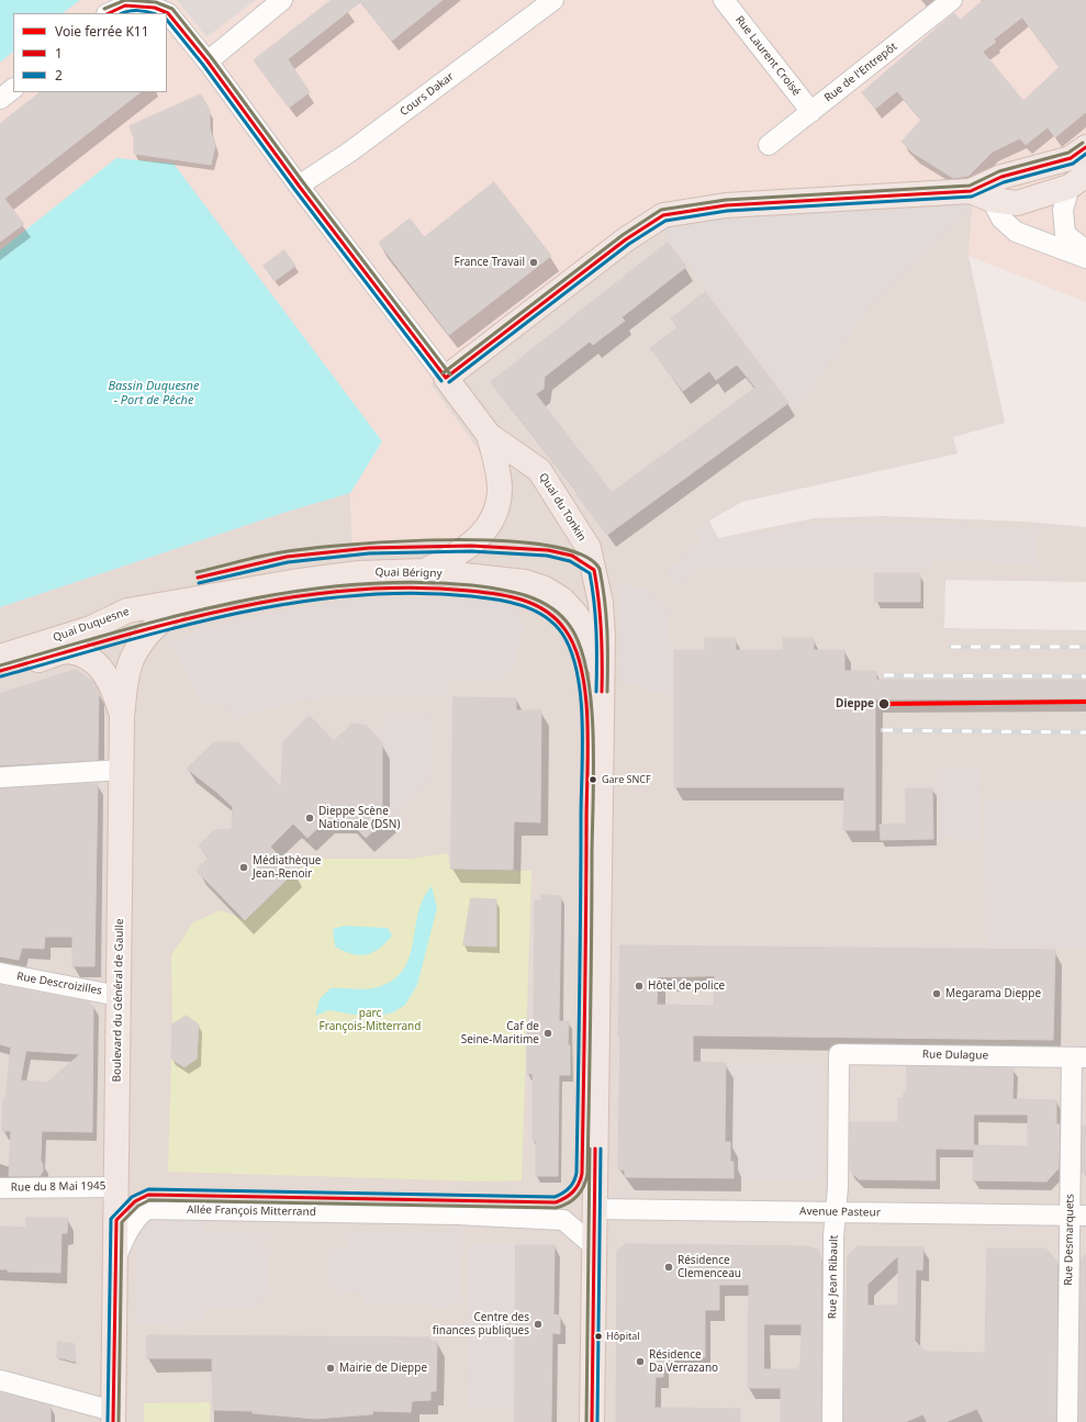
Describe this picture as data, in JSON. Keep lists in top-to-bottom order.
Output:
{
  "streets": {
    "main road": [
      "Quai du Tonkin",
      "Quai Bérigny",
      "Quai Duquesne",
      "Boulevard du Général de Gaulle"
    ],
    "street": [
      "Rue Laurent Croisé",
      "Rue de l'Entrepôt",
      "Cours Dakar",
      "Rue Descroizilles",
      "Rue Dulague",
      "Rue du 8 Mai 1945",
      "Allée François Mitterrand",
      "Avenue Pasteur",
      "Rue Desmarquets",
      "Rue Jean Ribault"
    ]
  },
  "crossings": [
    ["Rue Laurent Croisé", "Rue de l'Entrepôt"],
    ["Cours Dakar", "Quai du Tonkin"],
    ["Quai du Tonkin", "Quai Bérigny"],
    ["Quai du Tonkin", "Allée François Mitterrand"],
    ["Quai du Tonkin", "Avenue Pasteur"],
    ["Quai Bérigny", "Quai Duquesne"],
    ["Quai Bérigny", "Boulevard du Général de Gaulle"],
    ["Quai Duquesne", "Boulevard du Général de Gaulle"],
    ["Rue Descroizilles", "Boulevard du Général de Gaulle"],
    ["Boulevard du Général de Gaulle", "Rue du 8 Mai 1945"],
    ["Boulevard du Général de Gaulle", "Allée François Mitterrand"],
    ["Rue Dulague", "Rue Desmarquets"],
    ["Rue Dulague", "Rue Jean Ribault"],
    ["Avenue Pasteur", "Rue Desmarquets"],
    ["Avenue Pasteur", "Rue Jean Ribault"]
  ],
  "water": ["Bassin Duquesne - Port de Pêche"],
  "parks": ["parc François-Mitterrand"],
  "places": [
    "France Travail",
    "Dieppe",
    "Gare SNCF",
    "Dieppe Scène Nationale (DSN)",
    "Médiathèque Jean-Renoir",
    "Hôtel de police",
    "Megarama Dieppe",
    "Caf de Seine-Maritime",
    "Résidence Clemenceau",
    "Centre des finances publiques",
    "Hôpital",
    "Résidence Da Verrazano",
    "Mairie de Dieppe"
  ],
  "lines": ["transit line 1", "transit line 2", "rail line K11"],
  "legend": ["Voie ferrée K11", "1", "2"]
}
